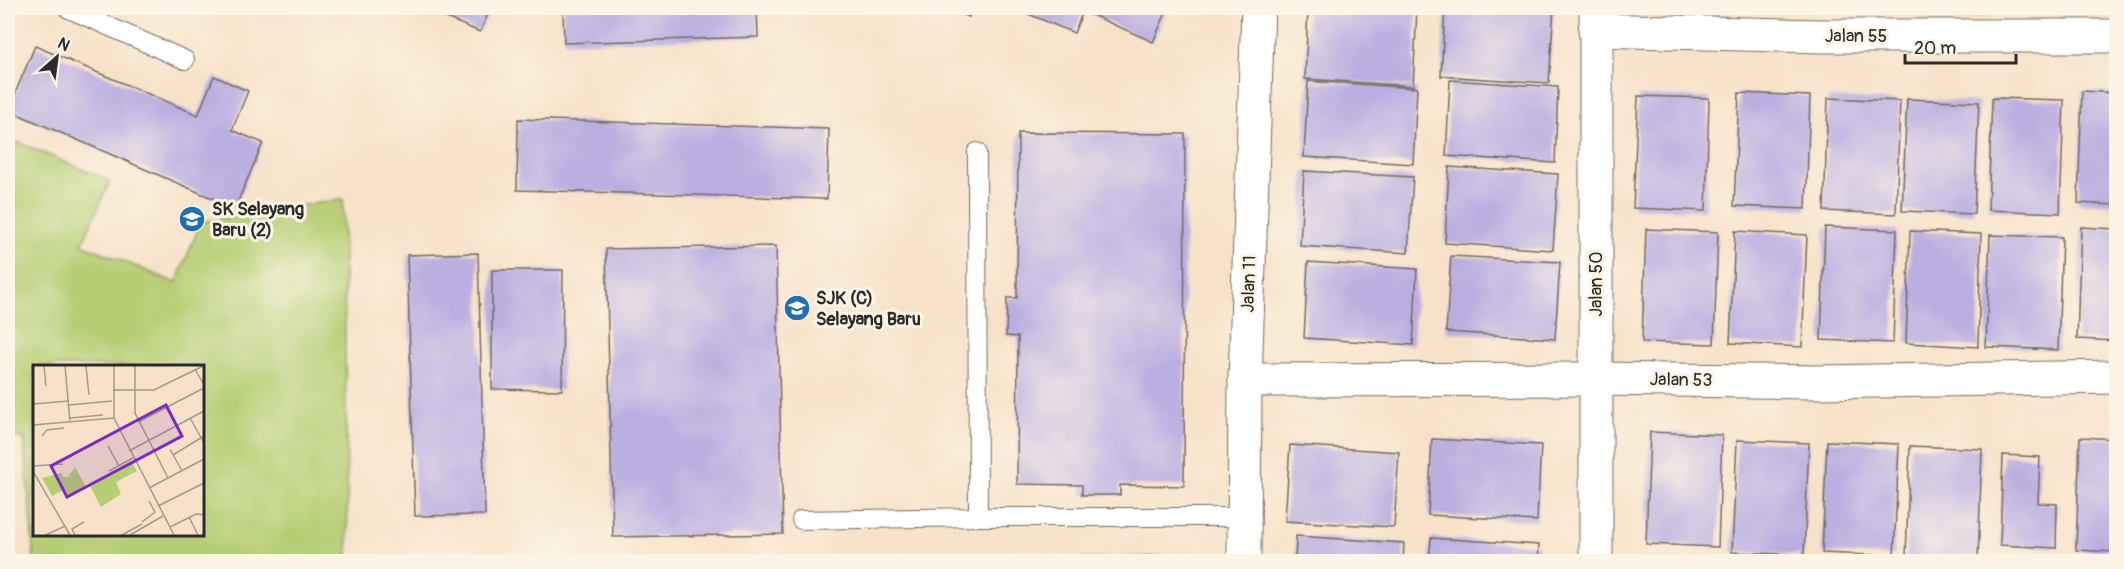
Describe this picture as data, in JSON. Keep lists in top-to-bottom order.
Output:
{
  "streets": {
    "street": [
      "Jalan 55",
      "Jalan 11",
      "Jalan 50",
      "Jalan 53"
    ]
  },
  "crossings": [
    ["Jalan 55", "Jalan 50"],
    ["Jalan 11", "Jalan 53"],
    ["Jalan 50", "Jalan 53"]
  ],
  "places": {
    "school or university": ["SK Selayang Baru (2)", "SJK (C) Selayang Baru"]
  },
  "scale_bar": "20 m",
  "north": "top right"
}
